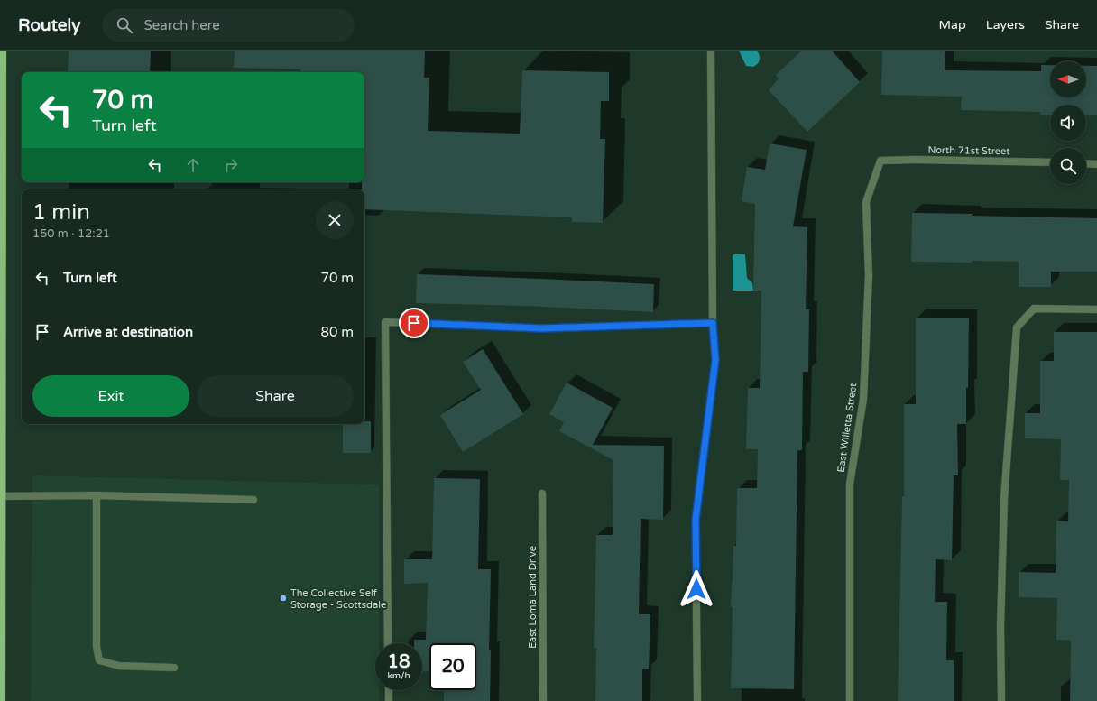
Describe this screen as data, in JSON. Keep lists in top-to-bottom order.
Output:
{
  "streets": {
    "street": ["North 71st Street", "East Willetta Street", "East Loma Land Drive"]
  },
  "crossings": [
    ["North 71st Street", "East Willetta Street"]
  ],
  "places": ["The Collective Self Storage - Scottsdale"],
  "north": "left",
  "page": {
    "header": "Routely",
    "search": "Search here",
    "nav": ["Map", "Layers", "Share"],
    "turn": ["70 m", "Turn left"],
    "heading": ["1 min", "150 m · 12:21"],
    "list": [
      {
        "name": "Turn left",
        "value": "70 m"
      },
      {
        "name": "Arrive at destination",
        "value": "80 m"
      }
    ],
    "buttons": ["Exit", "Share"],
    "speed": "18 km/h",
    "limit": "20"
  }
}
